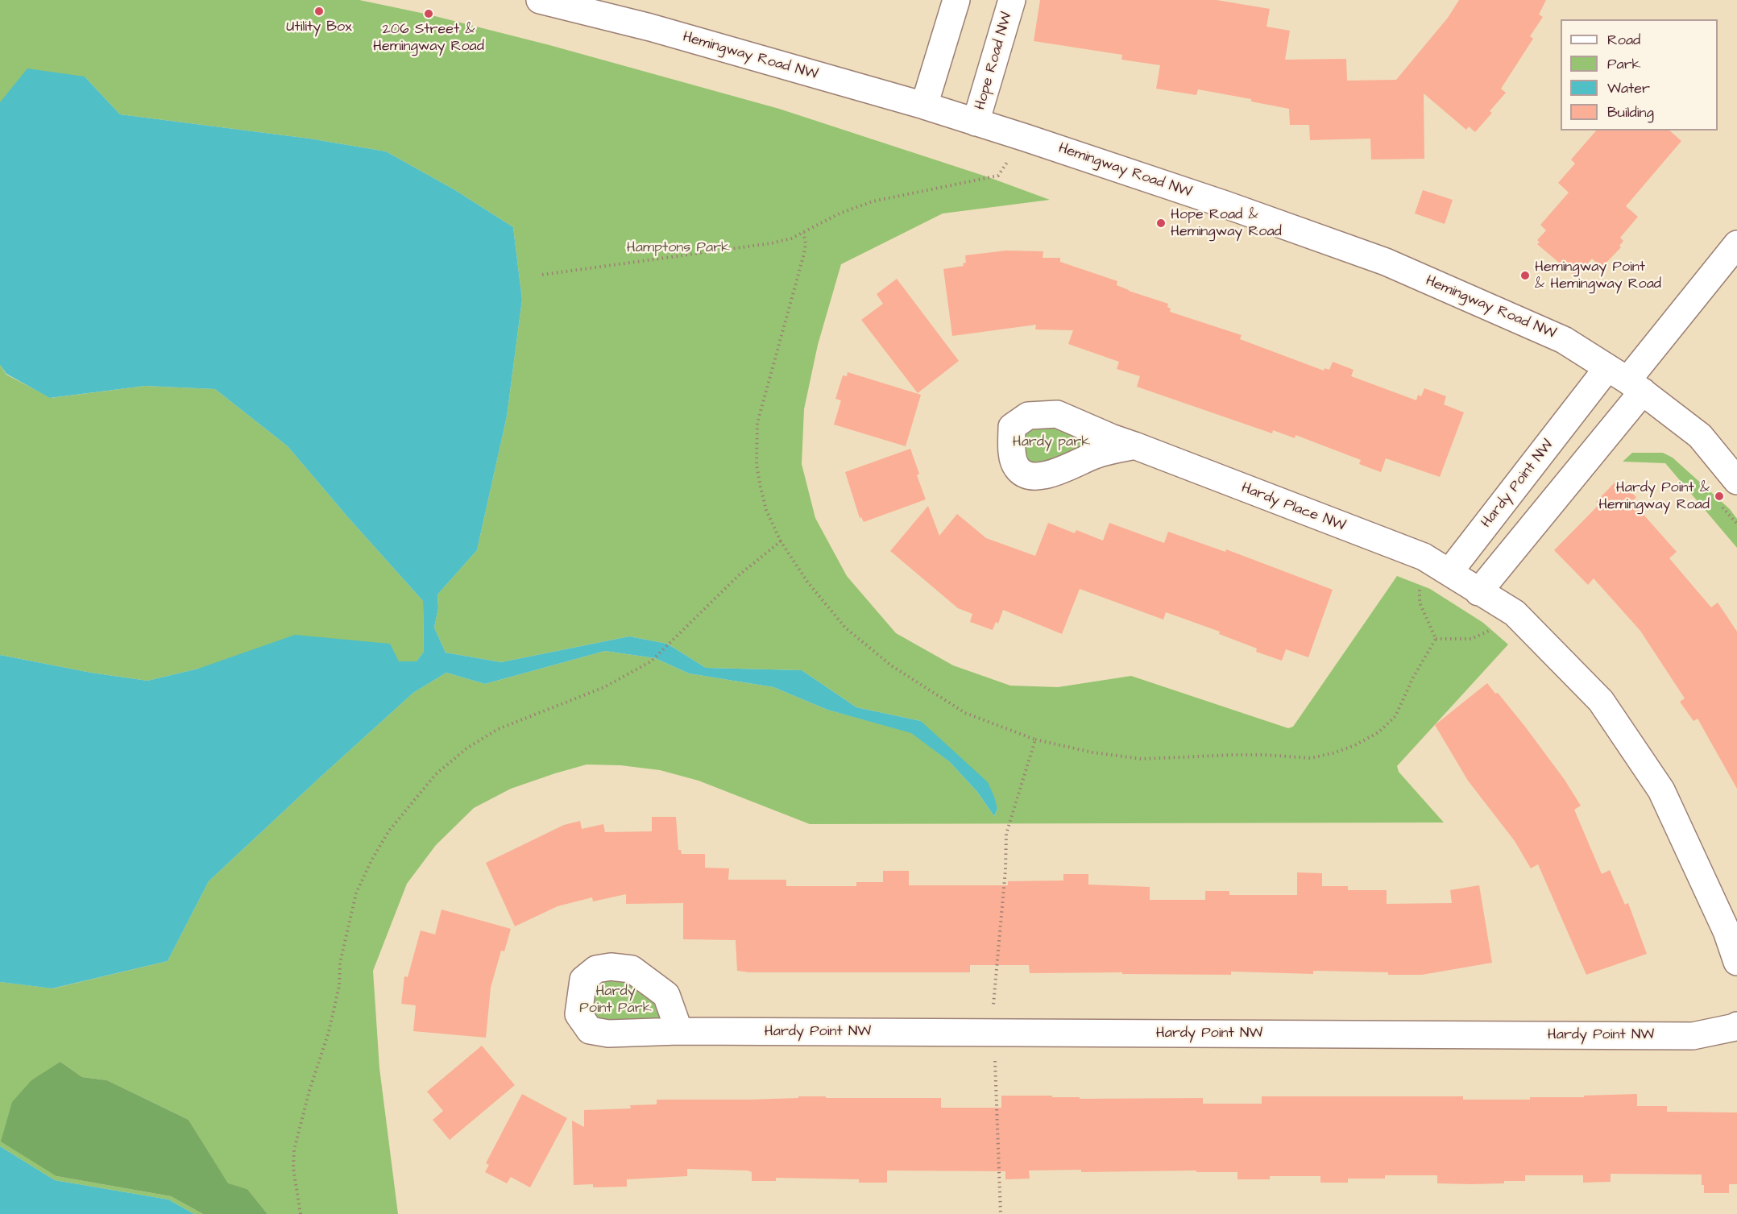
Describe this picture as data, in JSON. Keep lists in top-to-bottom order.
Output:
{
  "streets": {
    "street": [
      "Hemingway Road NW",
      "Hope Road NW",
      "Hardy Point NW",
      "Hardy Place NW"
    ]
  },
  "crossings": [
    ["Hemingway Road NW", "Hope Road NW"],
    ["Hemingway Road NW", "Hardy Point NW"],
    ["Hardy Point NW", "Hardy Place NW"]
  ],
  "parks": ["Hamptons Park", "Hardy park", "Hardy Point Park"],
  "places": [
    "Utility Box",
    "206 Street & Hemingway Road",
    "Hope Road & Hemingway Road",
    "Hemingway Point & Hemingway Road",
    "Hardy Point & Hemingway Road"
  ],
  "legend": [
    "Road",
    "Park",
    "Water",
    "Building"
  ]
}
